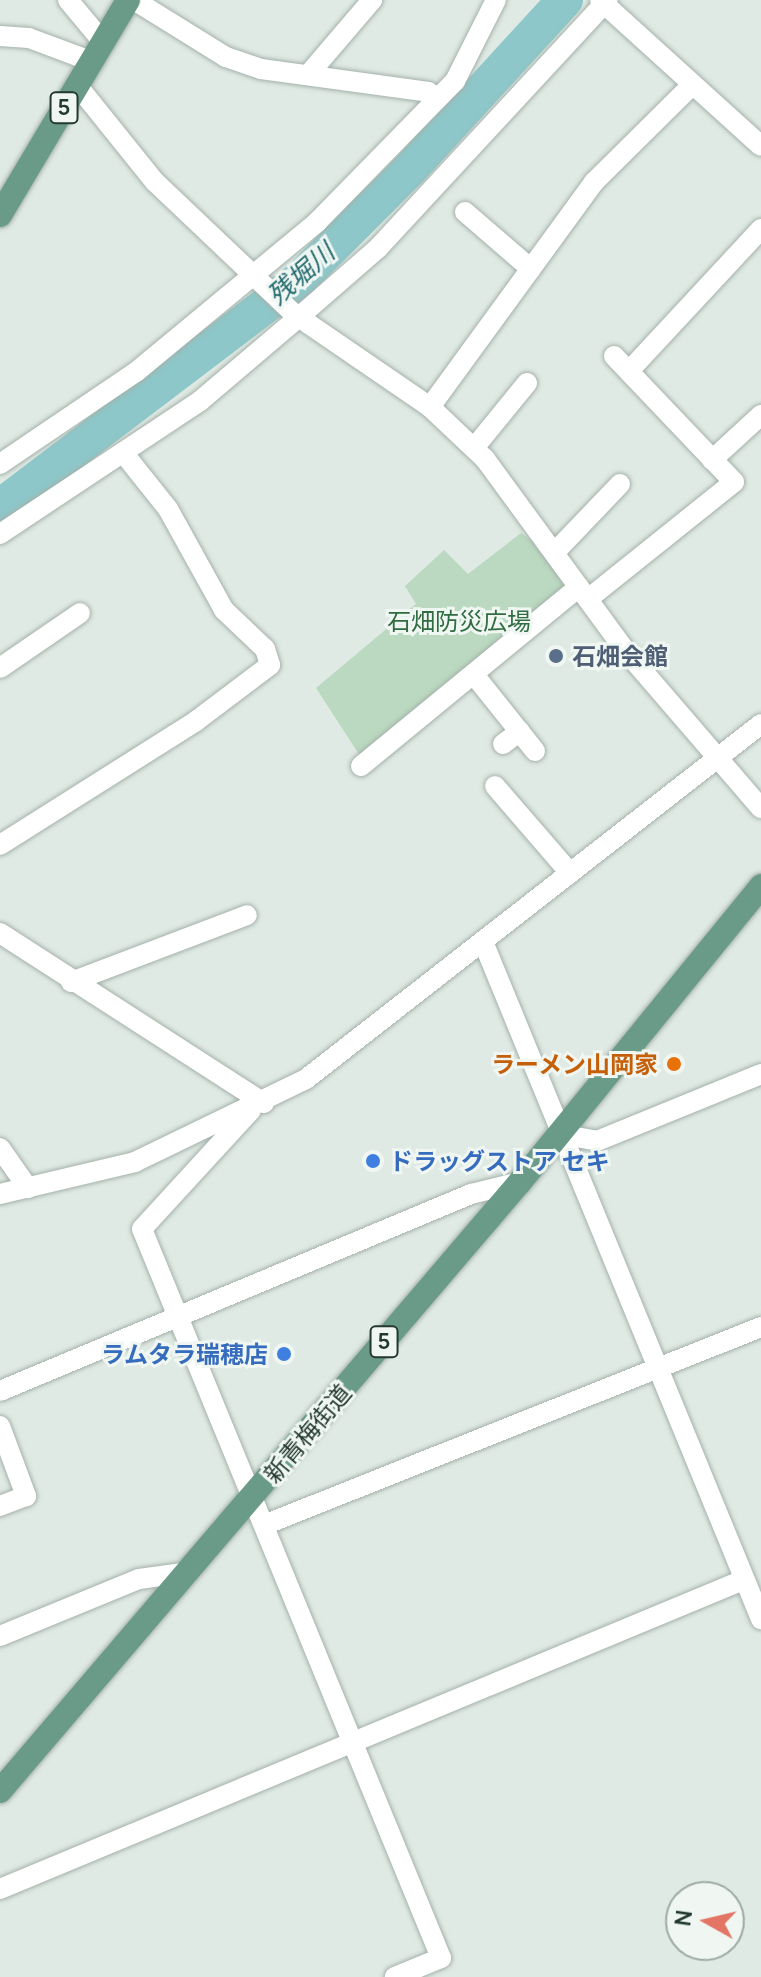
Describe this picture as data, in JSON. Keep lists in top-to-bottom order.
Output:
{
  "streets": {
    "main road": ["5", "新青梅街道"]
  },
  "water": ["残堀川"],
  "parks": ["石畑防災広場"],
  "places": [
    "石畑会館",
    "ラーメン山岡家",
    "ドラッグストア セキ",
    "ラムタラ瑞穂店"
  ],
  "north": "left"
}
